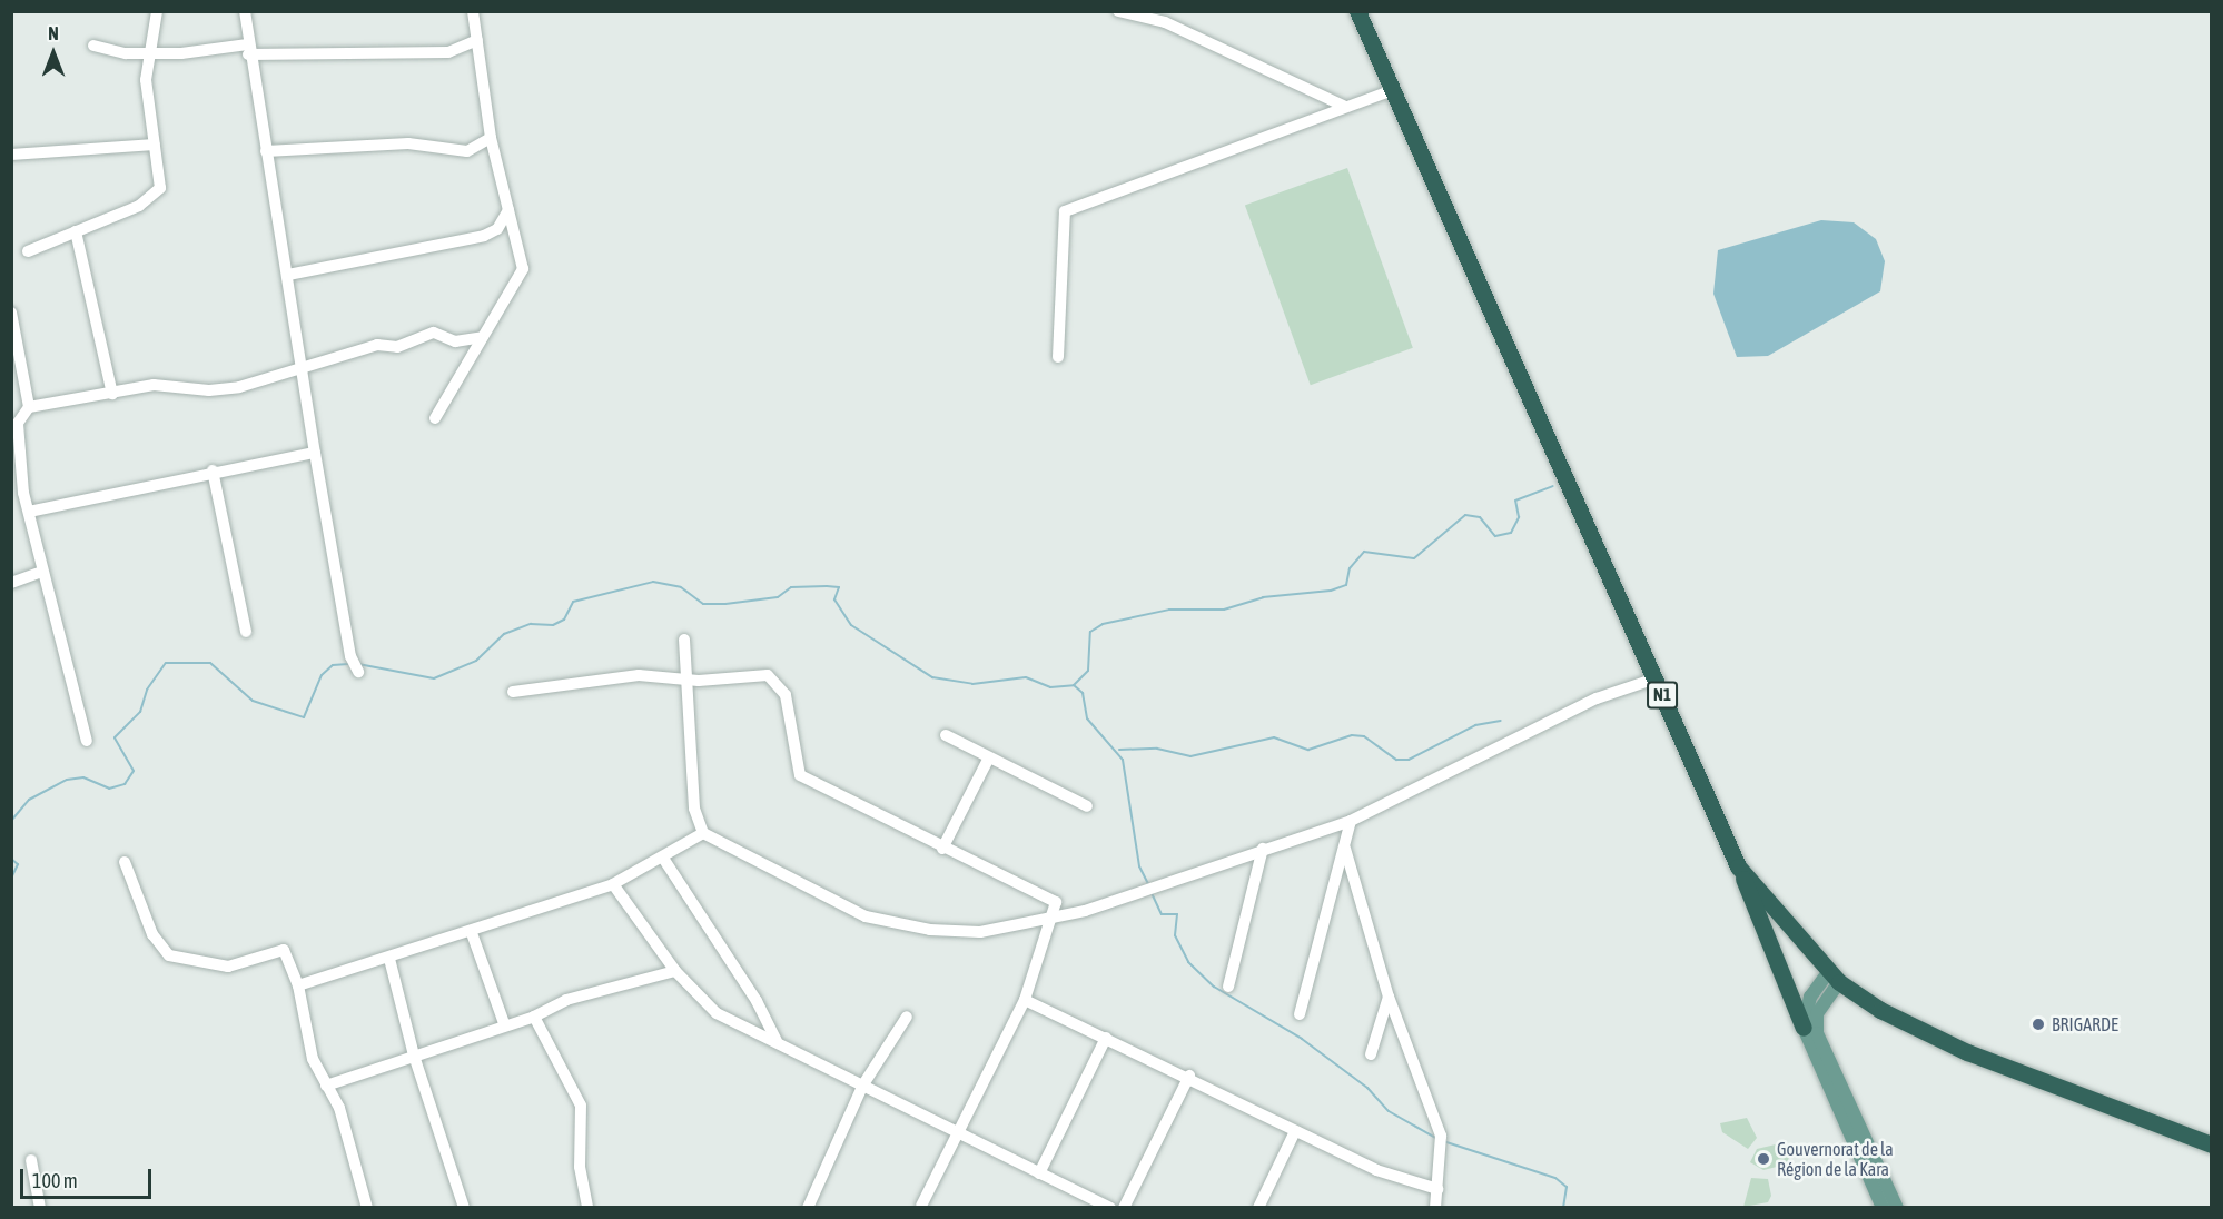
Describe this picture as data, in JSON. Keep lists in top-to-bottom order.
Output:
{
  "streets": {
    "highway": ["N1"]
  },
  "places": ["BRIGARDE", "Gouvernorat de la Région de la Kara"],
  "scale_bar": "100 m",
  "north": "top"
}
